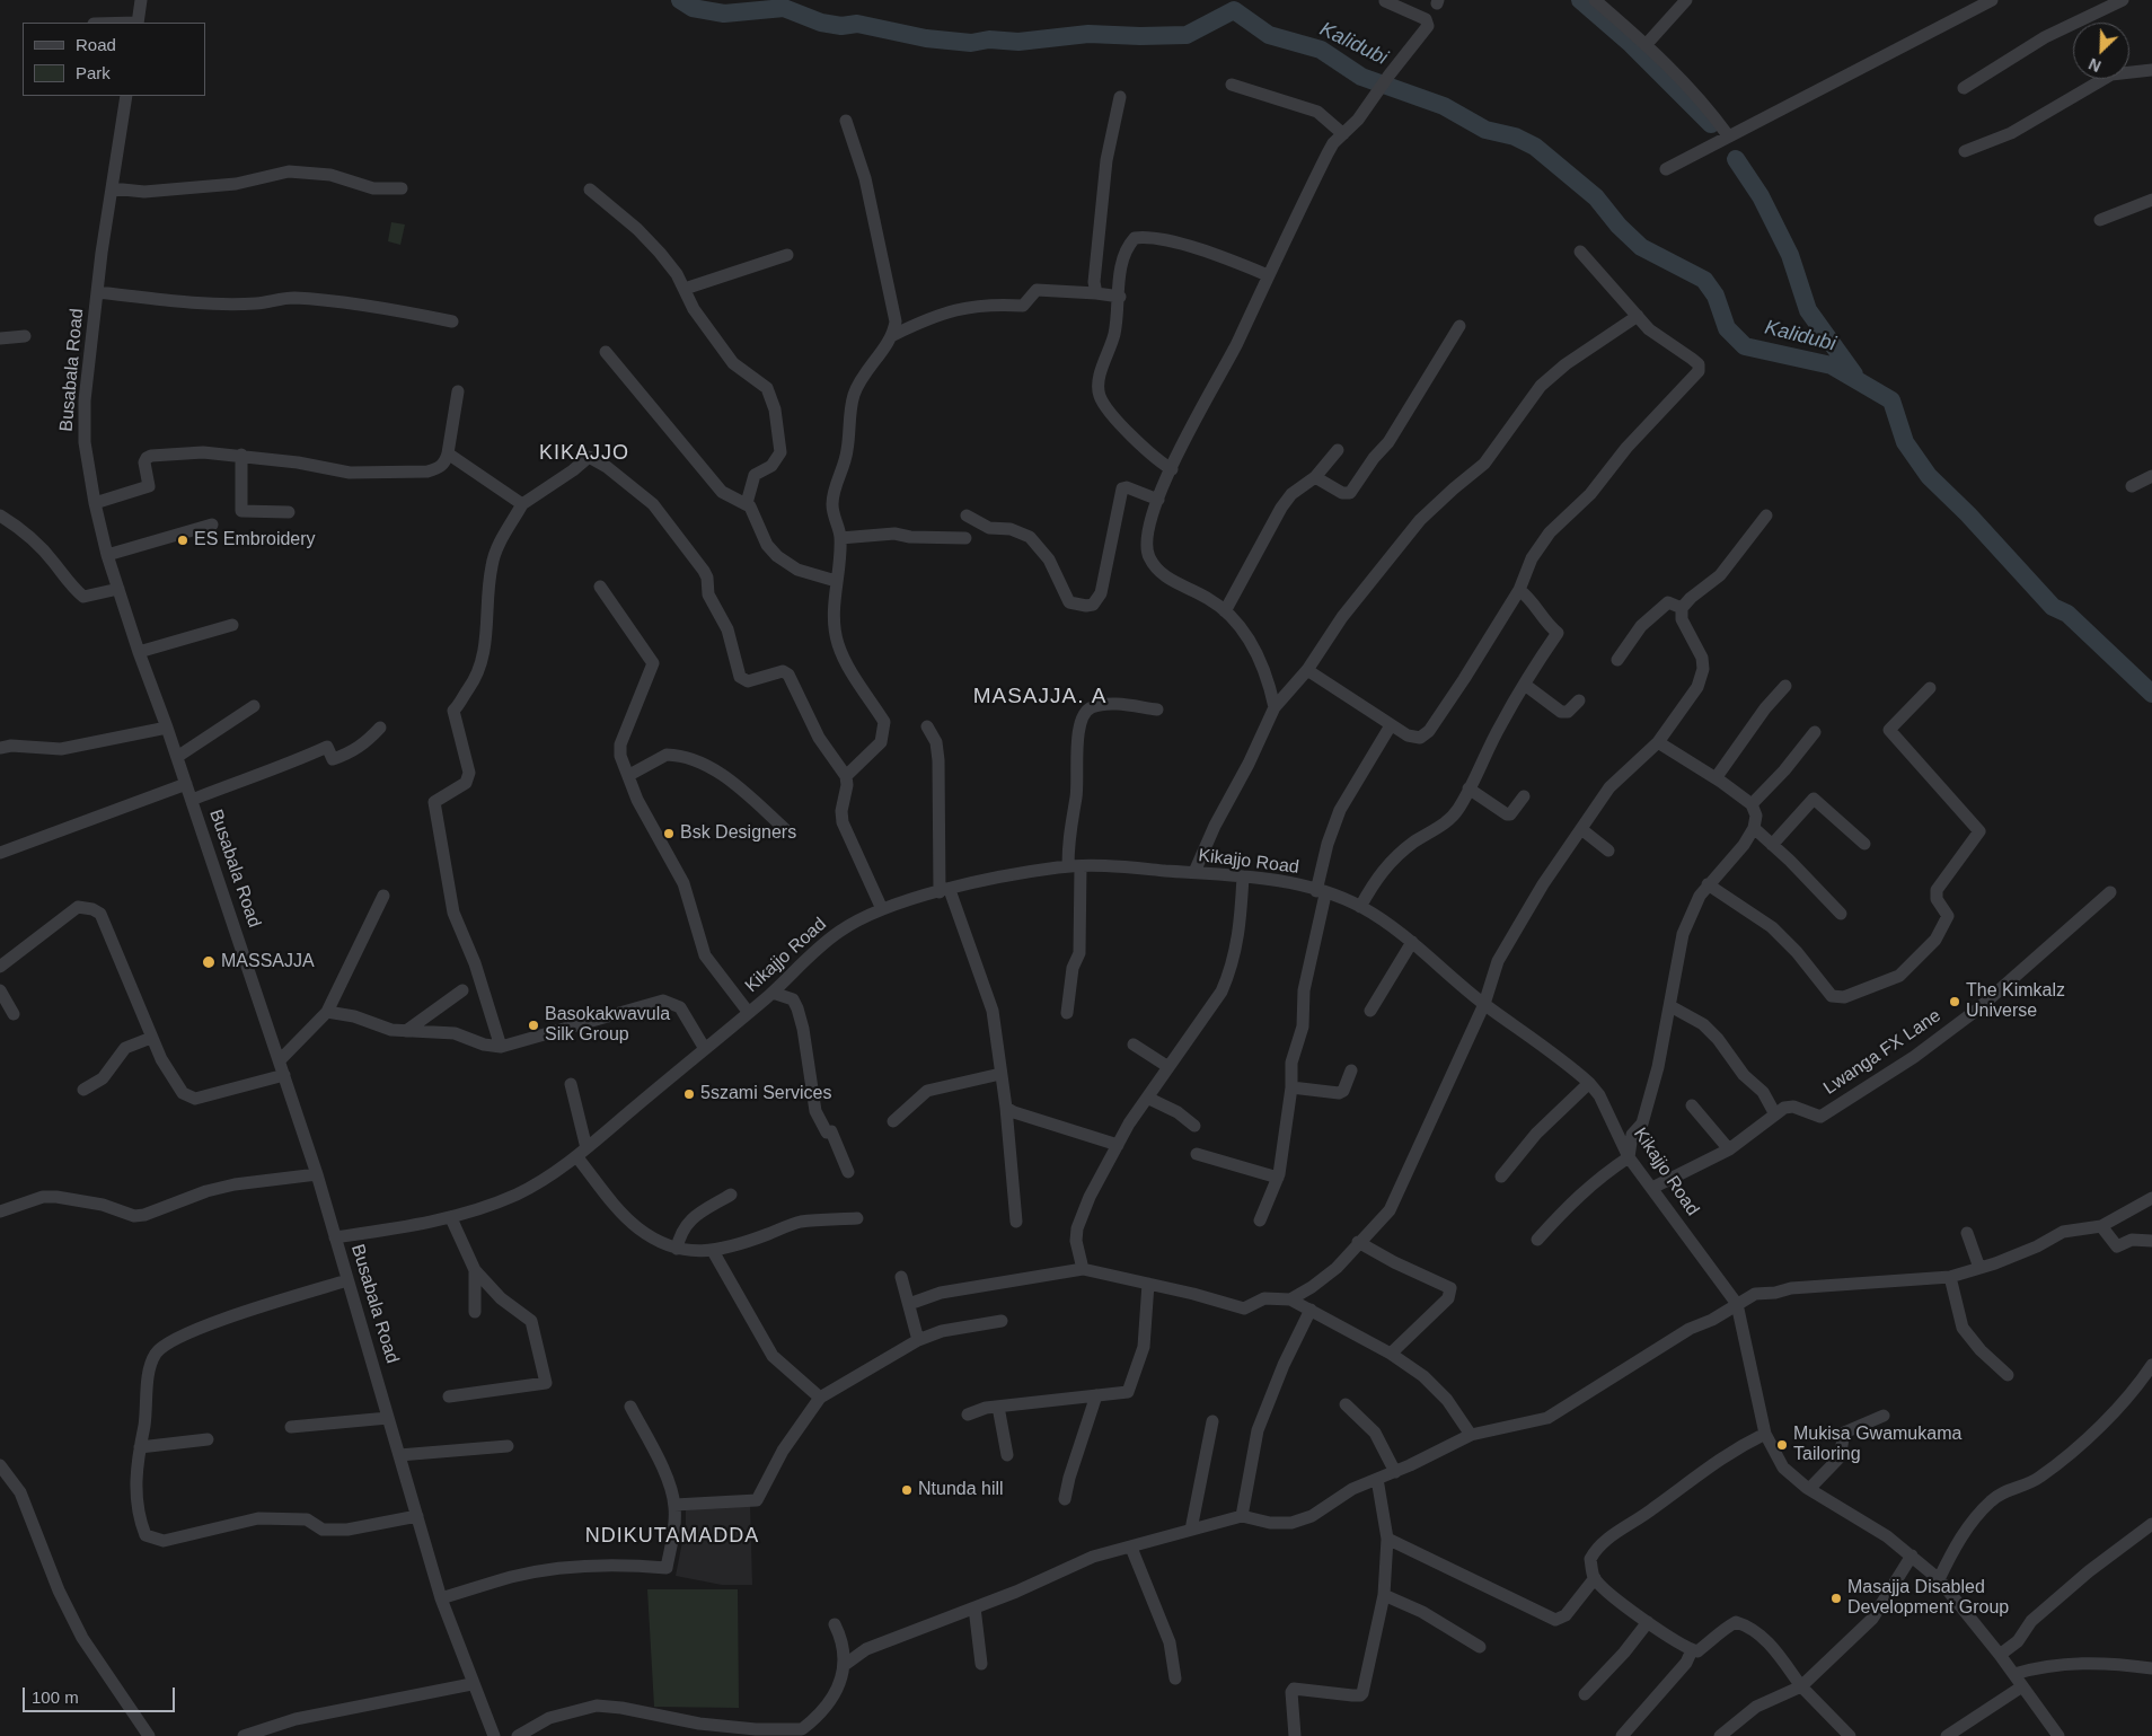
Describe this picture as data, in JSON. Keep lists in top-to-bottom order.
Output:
{
  "streets": {
    "street": ["Busabala Road", "Kikajjo Road", "Lwanga FX Lane"]
  },
  "crossings": [
    ["Busabala Road", "Kikajjo Road"],
    ["Kikajjo Road", "Lwanga FX Lane"]
  ],
  "districts": ["KIKAJJO", "MASAJJA. A", "NDIKUTAMADDA"],
  "water": ["Kalidubi"],
  "places": [
    "ES Embroidery",
    "Bsk Designers",
    "MASSAJJA",
    "The Kimkalz Universe",
    "Basokakwavula Silk Group",
    "5szami Services",
    "Mukisa Gwamukama Tailoring",
    "Ntunda hill",
    "Masajja Disabled Development Group"
  ],
  "legend": ["Road", "Park"],
  "scale_bar": "100 m",
  "north": "bottom left"
}
